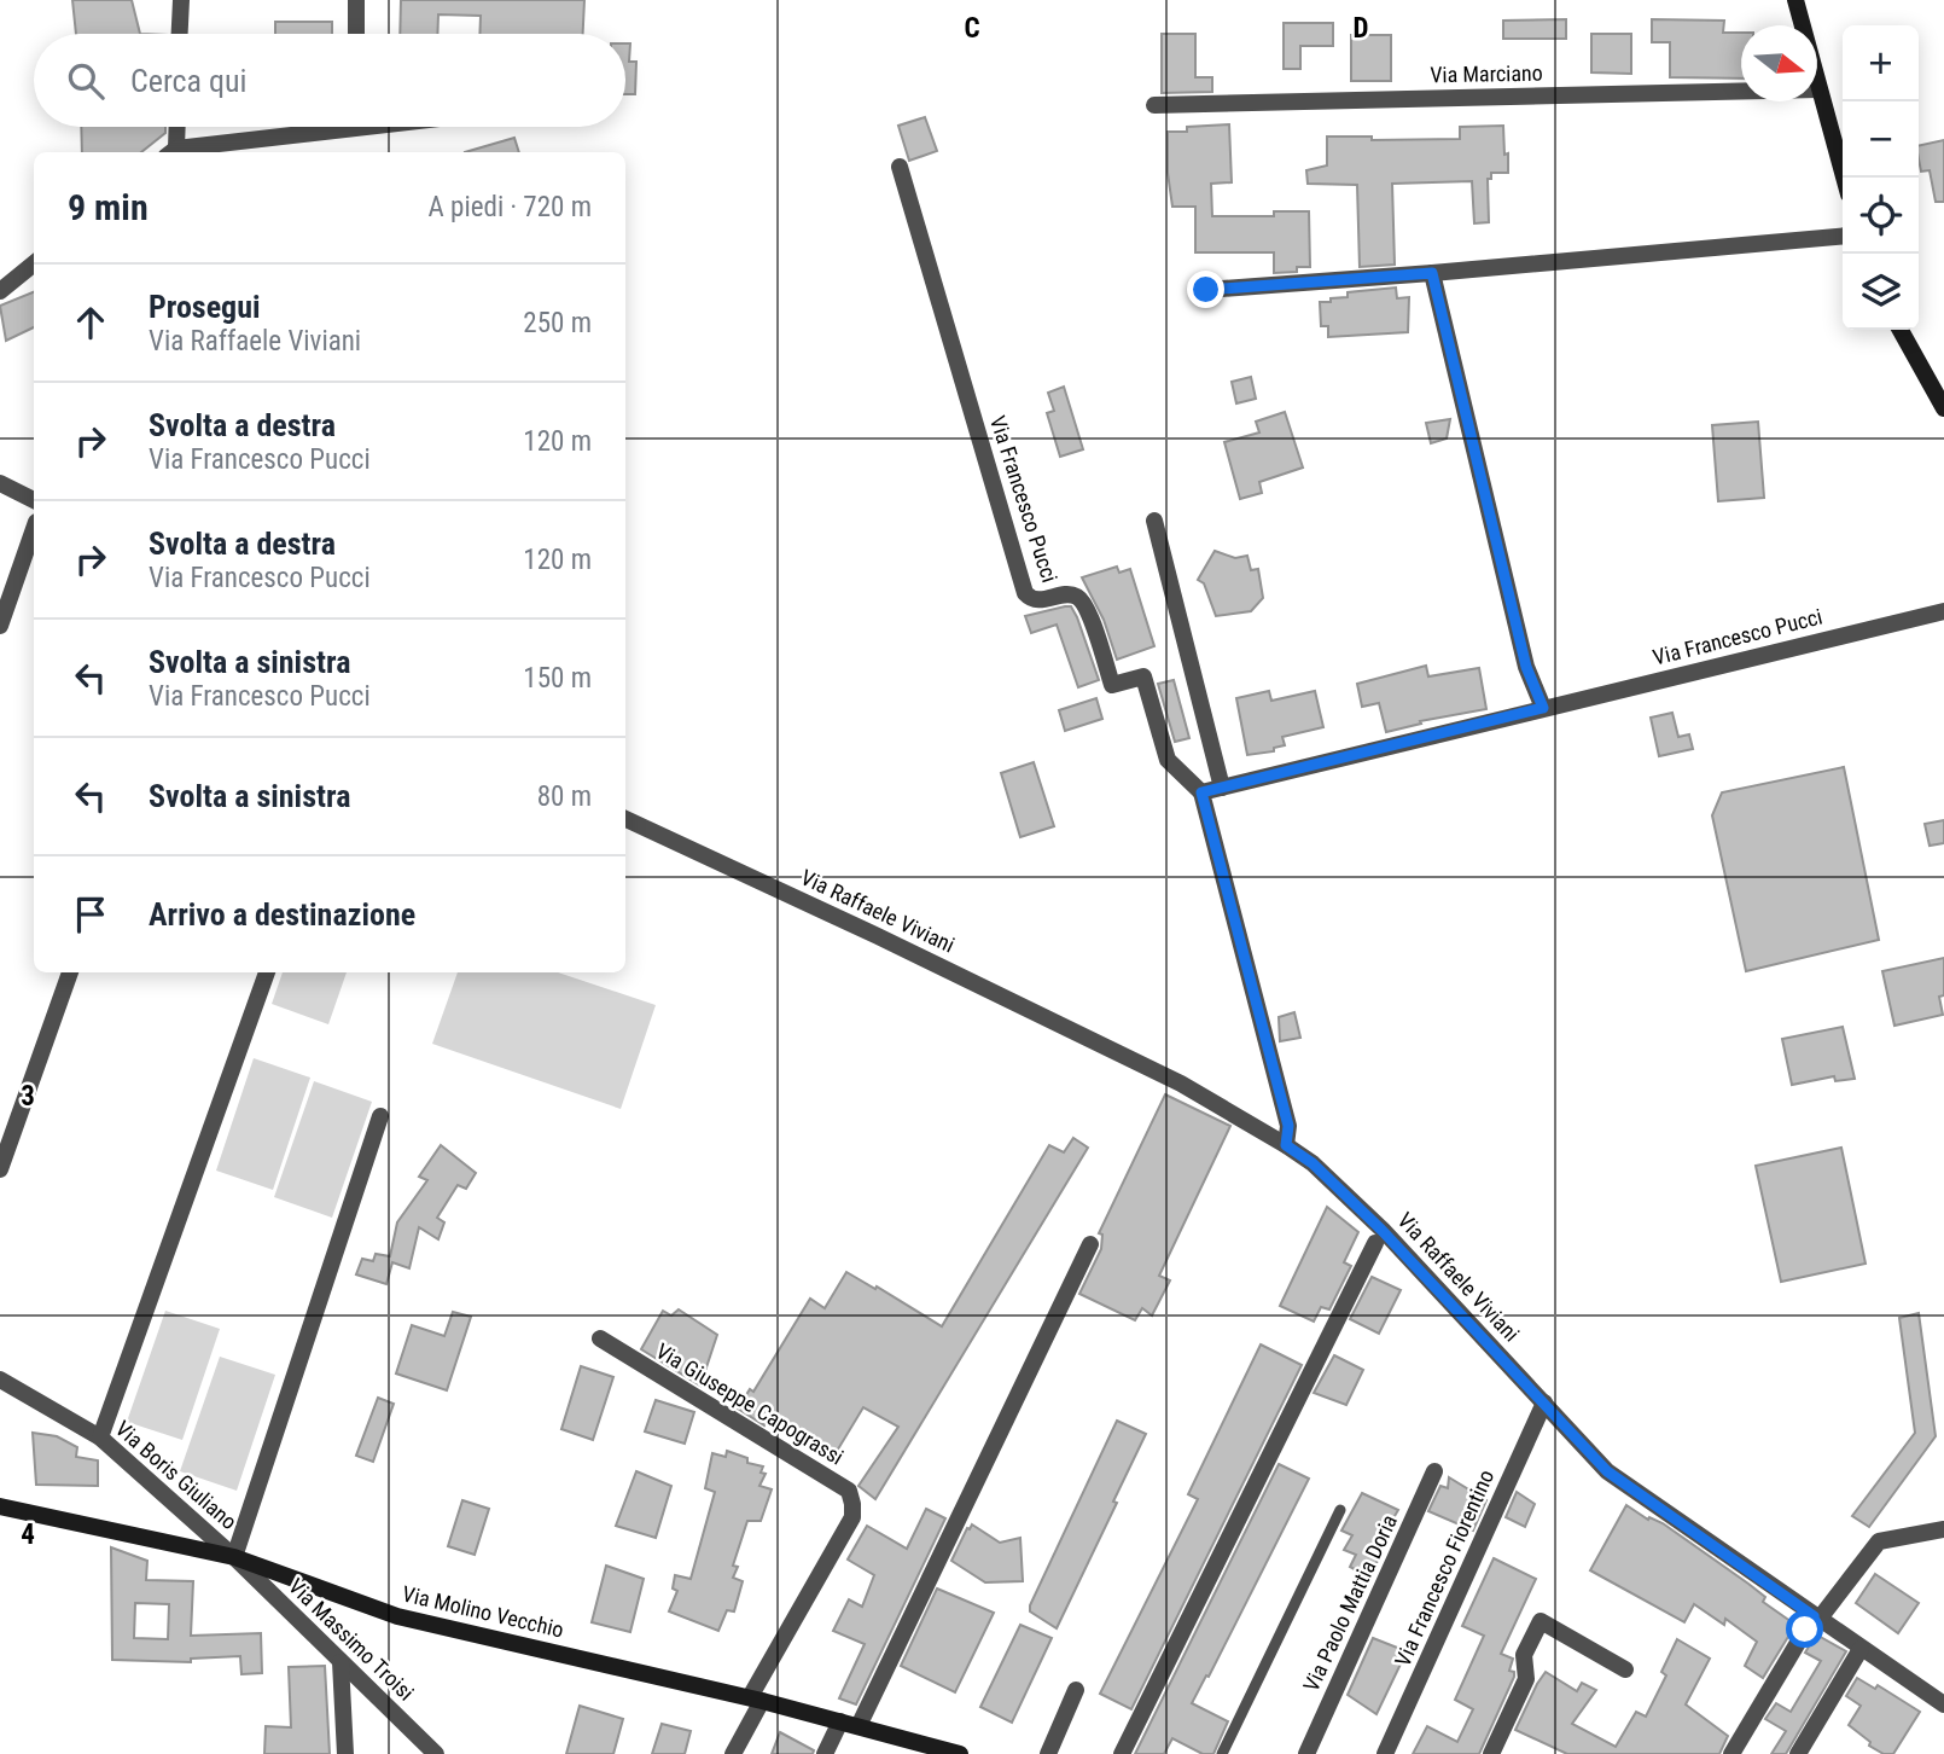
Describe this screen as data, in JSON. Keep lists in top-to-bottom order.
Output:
{
  "streets": {
    "street": [
      "Via Marciano",
      "Via Francesco Pucci",
      "Via Raffaele Viviani",
      "Via Giuseppe Capograssi",
      "Via Boris Giuliano",
      "Via Francesco Fiorentino",
      "Via Paolo Mattia Doria",
      "Via Molino Vecchio",
      "Via Massimo Troisi"
    ]
  },
  "crossings": [
    ["Via Raffaele Viviani", "Via Francesco Fiorentino"],
    ["Via Giuseppe Capograssi", "Via Molino Vecchio"],
    ["Via Boris Giuliano", "Via Molino Vecchio"],
    ["Via Boris Giuliano", "Via Massimo Troisi"],
    ["Via Molino Vecchio", "Via Massimo Troisi"]
  ],
  "north": "right",
  "page": {
    "map_buttons": ["+", "−"],
    "search": "Cerca qui",
    "heading": ["9 min", "A piedi · 720 m"],
    "list": [
      ["Prosegui", "Via Raffaele Viviani", "250 m"],
      ["Svolta a destra", "Via Francesco Pucci", "120 m"],
      ["Svolta a destra", "Via Francesco Pucci", "120 m"],
      ["Svolta a sinistra", "Via Francesco Pucci", "150 m"],
      ["Svolta a sinistra", "80 m"],
      "Arrivo a destinazione"
    ]
  },
  "grid": {
    "columns": ["C", "D"],
    "rows": ["3", "4"]
  }
}
